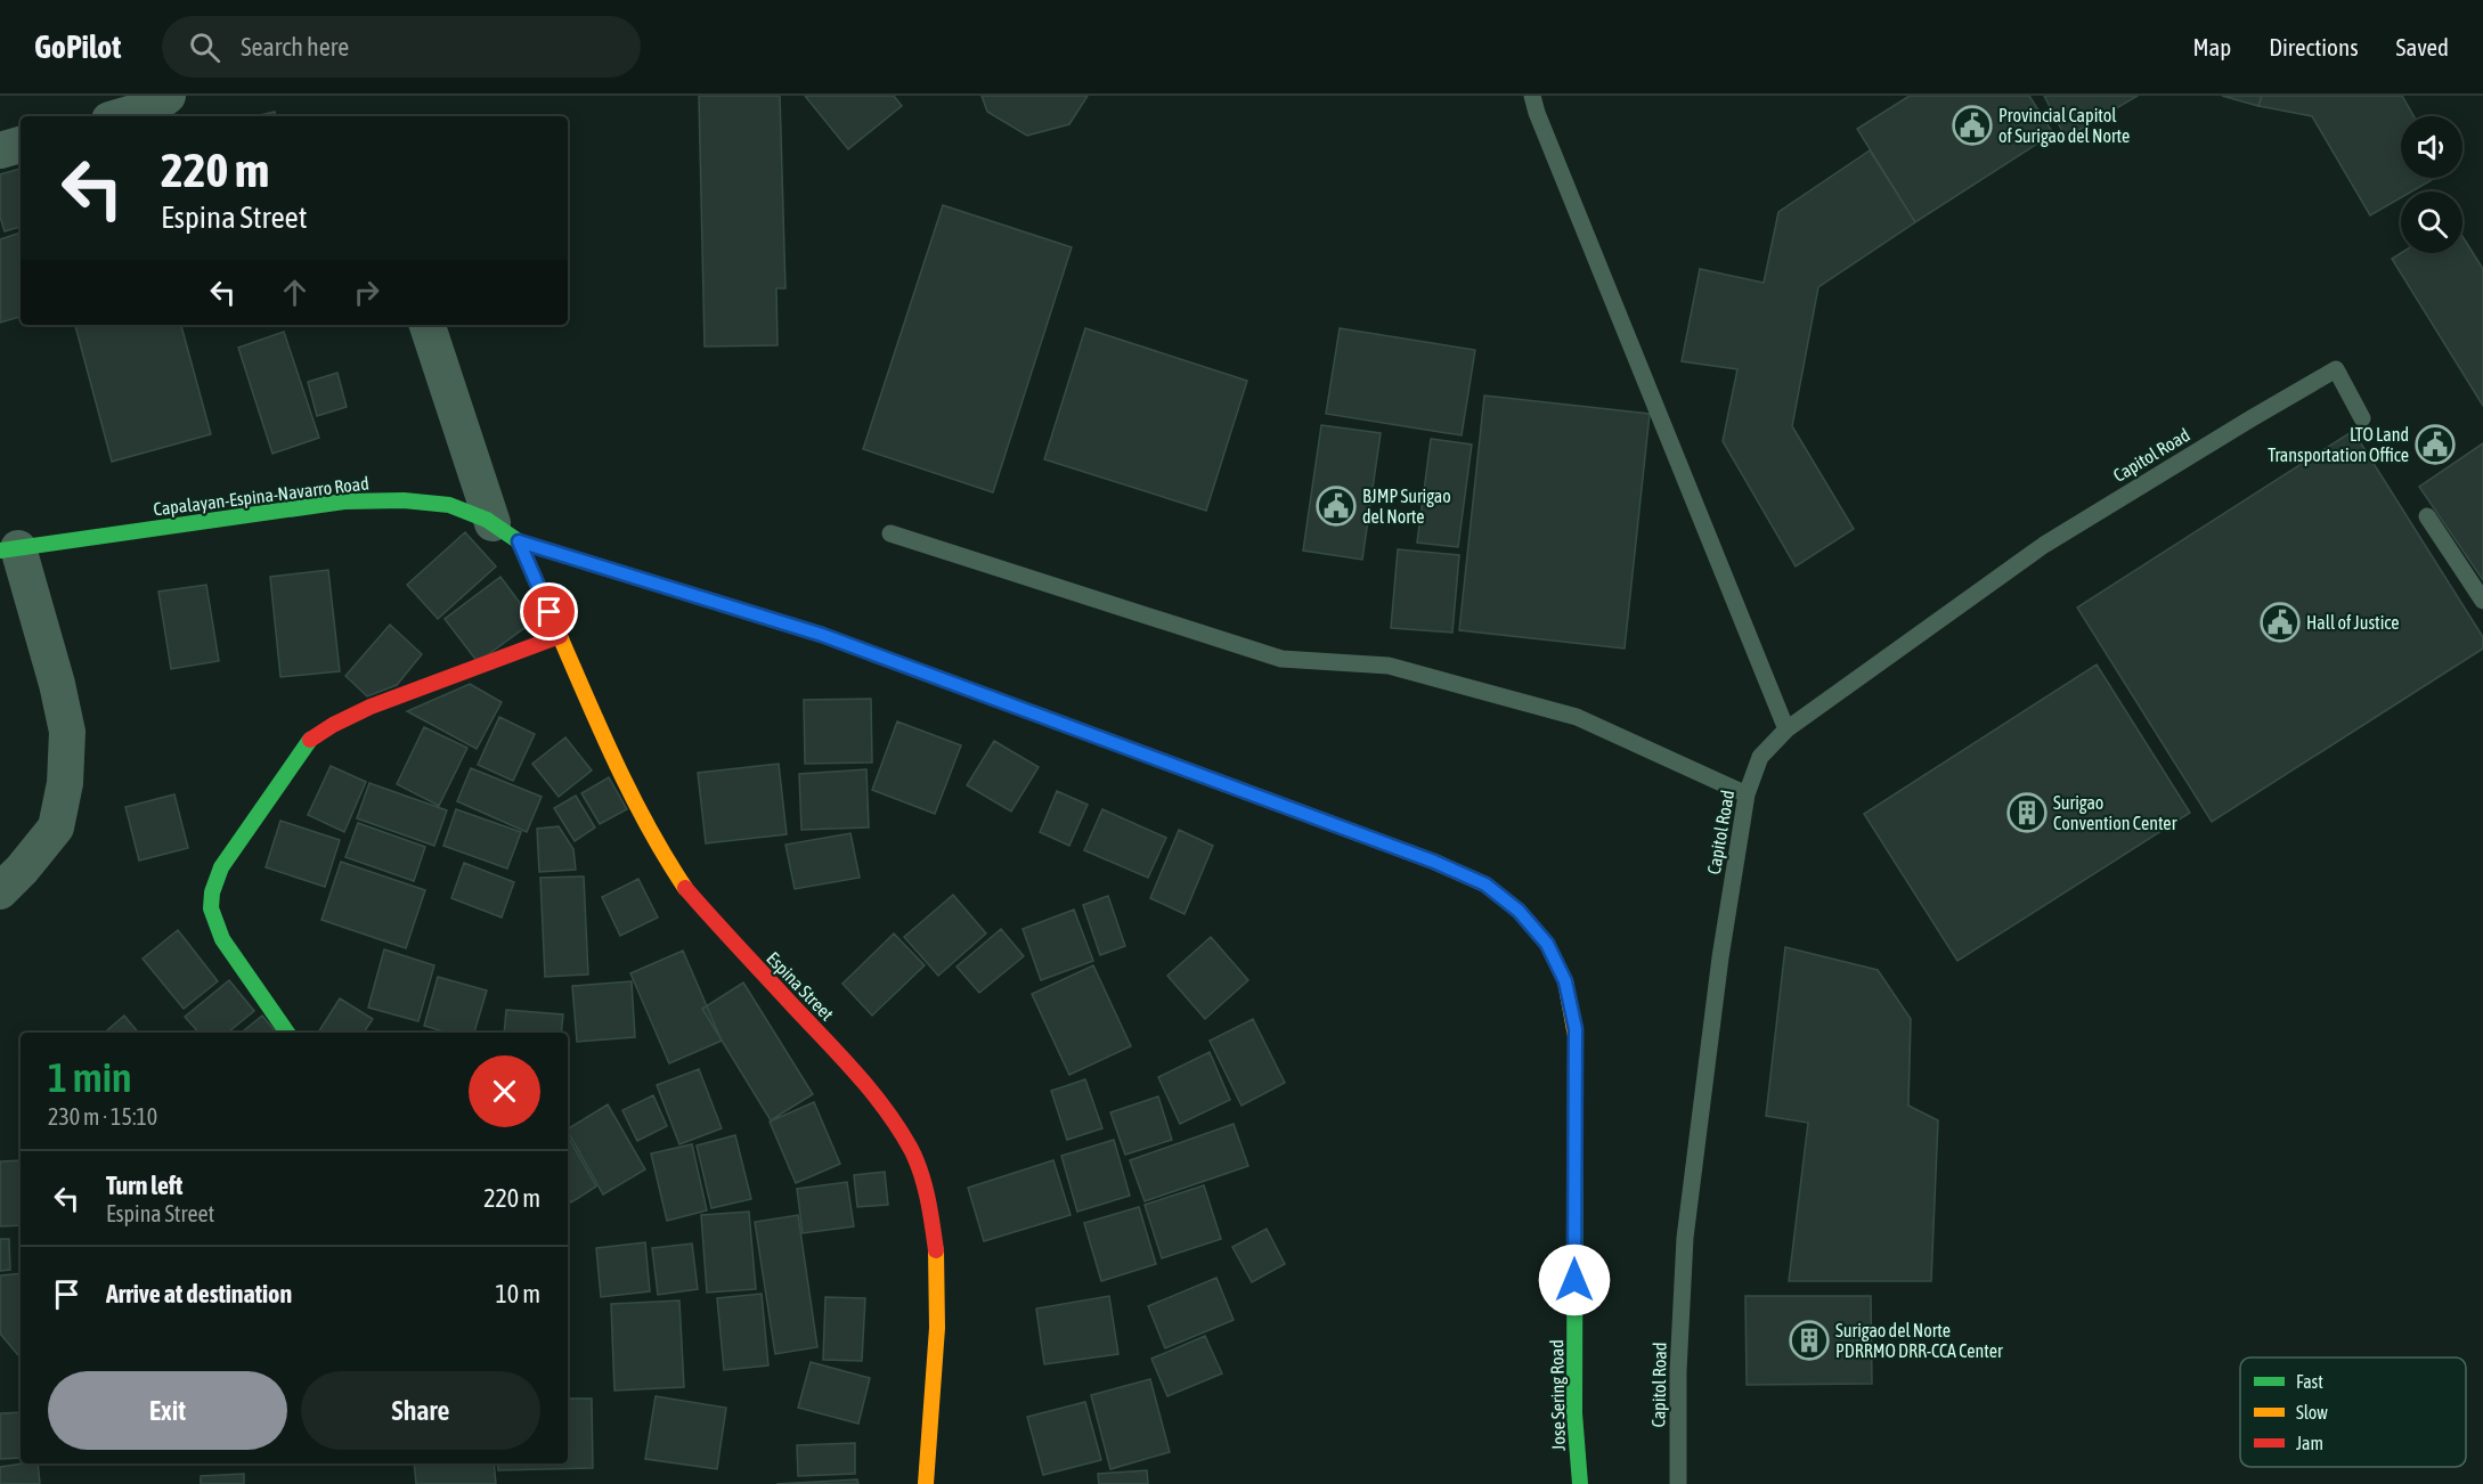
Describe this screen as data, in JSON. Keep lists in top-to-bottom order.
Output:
{
  "streets": {
    "main road": ["Capalayan-Espina-Navarro Road", "Espina Street", "Jose Sering Road"],
    "lane": ["Capitol Road"]
  },
  "crossings": [
    ["Capalayan-Espina-Navarro Road", "Espina Street"],
    ["Capalayan-Espina-Navarro Road", "Jose Sering Road"],
    ["Espina Street", "Jose Sering Road"]
  ],
  "places": {
    "public building": [
      "Provincial Capitol of Surigao del Norte",
      "LTO Land Transportation Office",
      "BJMP Surigao del Norte",
      "Hall of Justice"
    ],
    "building": ["Surigao Convention Center", "Surigao del Norte PDRRMO DRR-CCA Center"]
  },
  "legend": ["Fast", "Slow", "Jam"],
  "page": {
    "header": "GoPilot",
    "search": "Search here",
    "nav": ["Map", "Directions", "Saved"],
    "turn": ["220 m", "Espina Street"],
    "heading": ["1 min", "230 m · 15:10"],
    "list": [
      {
        "name": "Turn left",
        "note": "Espina Street",
        "value": "220 m"
      },
      {
        "name": "Arrive at destination",
        "value": "10 m"
      }
    ],
    "buttons": ["Exit", "Share"]
  }
}
